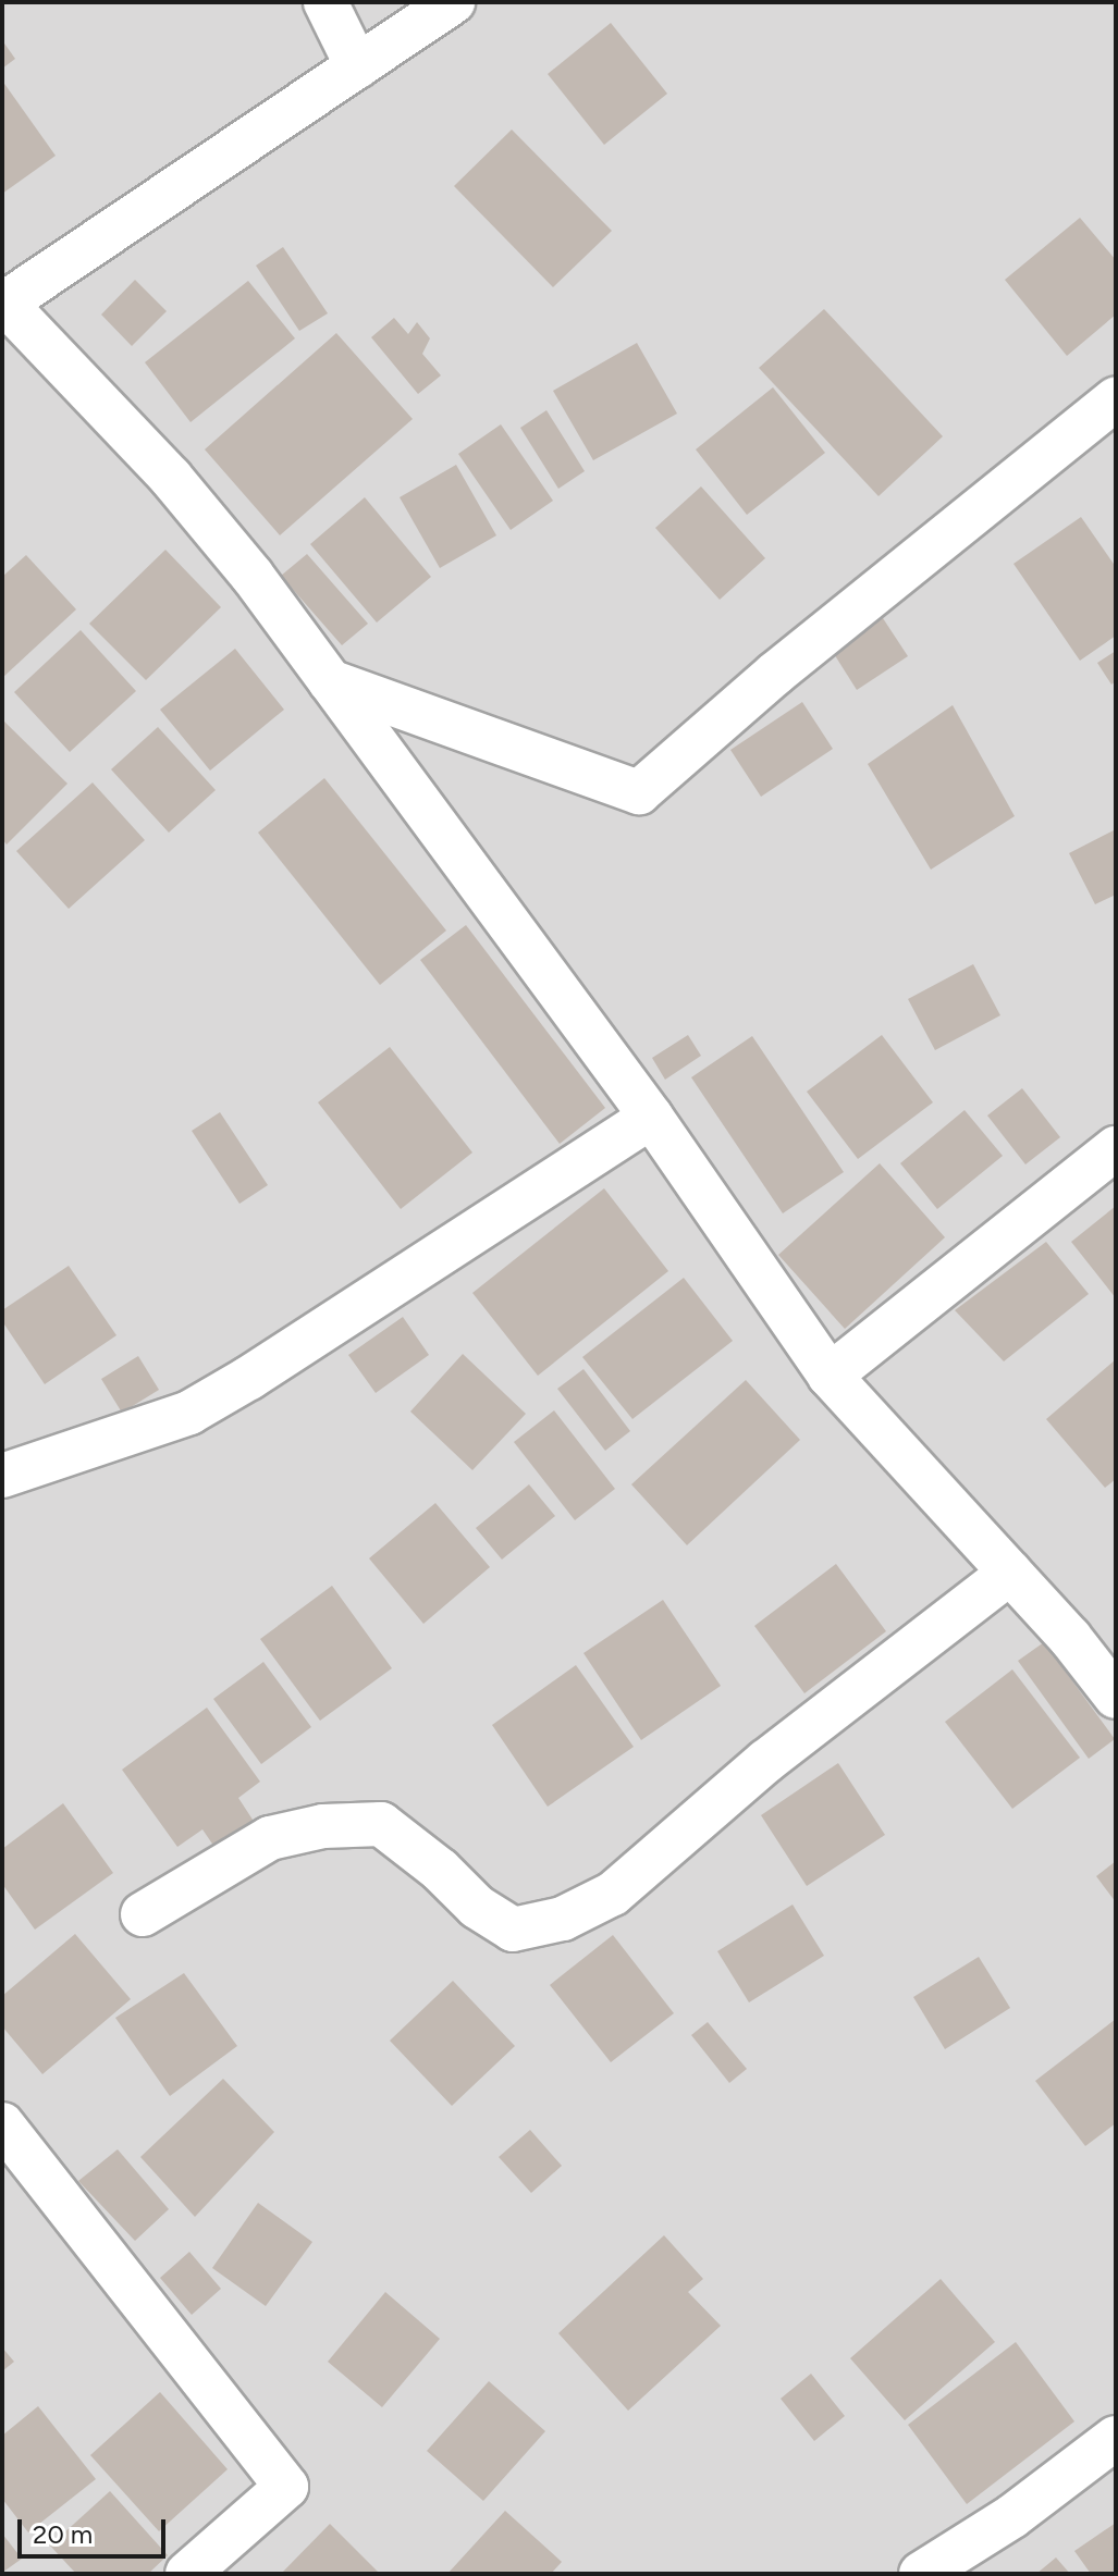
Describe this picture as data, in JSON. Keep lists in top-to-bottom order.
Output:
{
  "scale_bar": "20 m"
}
